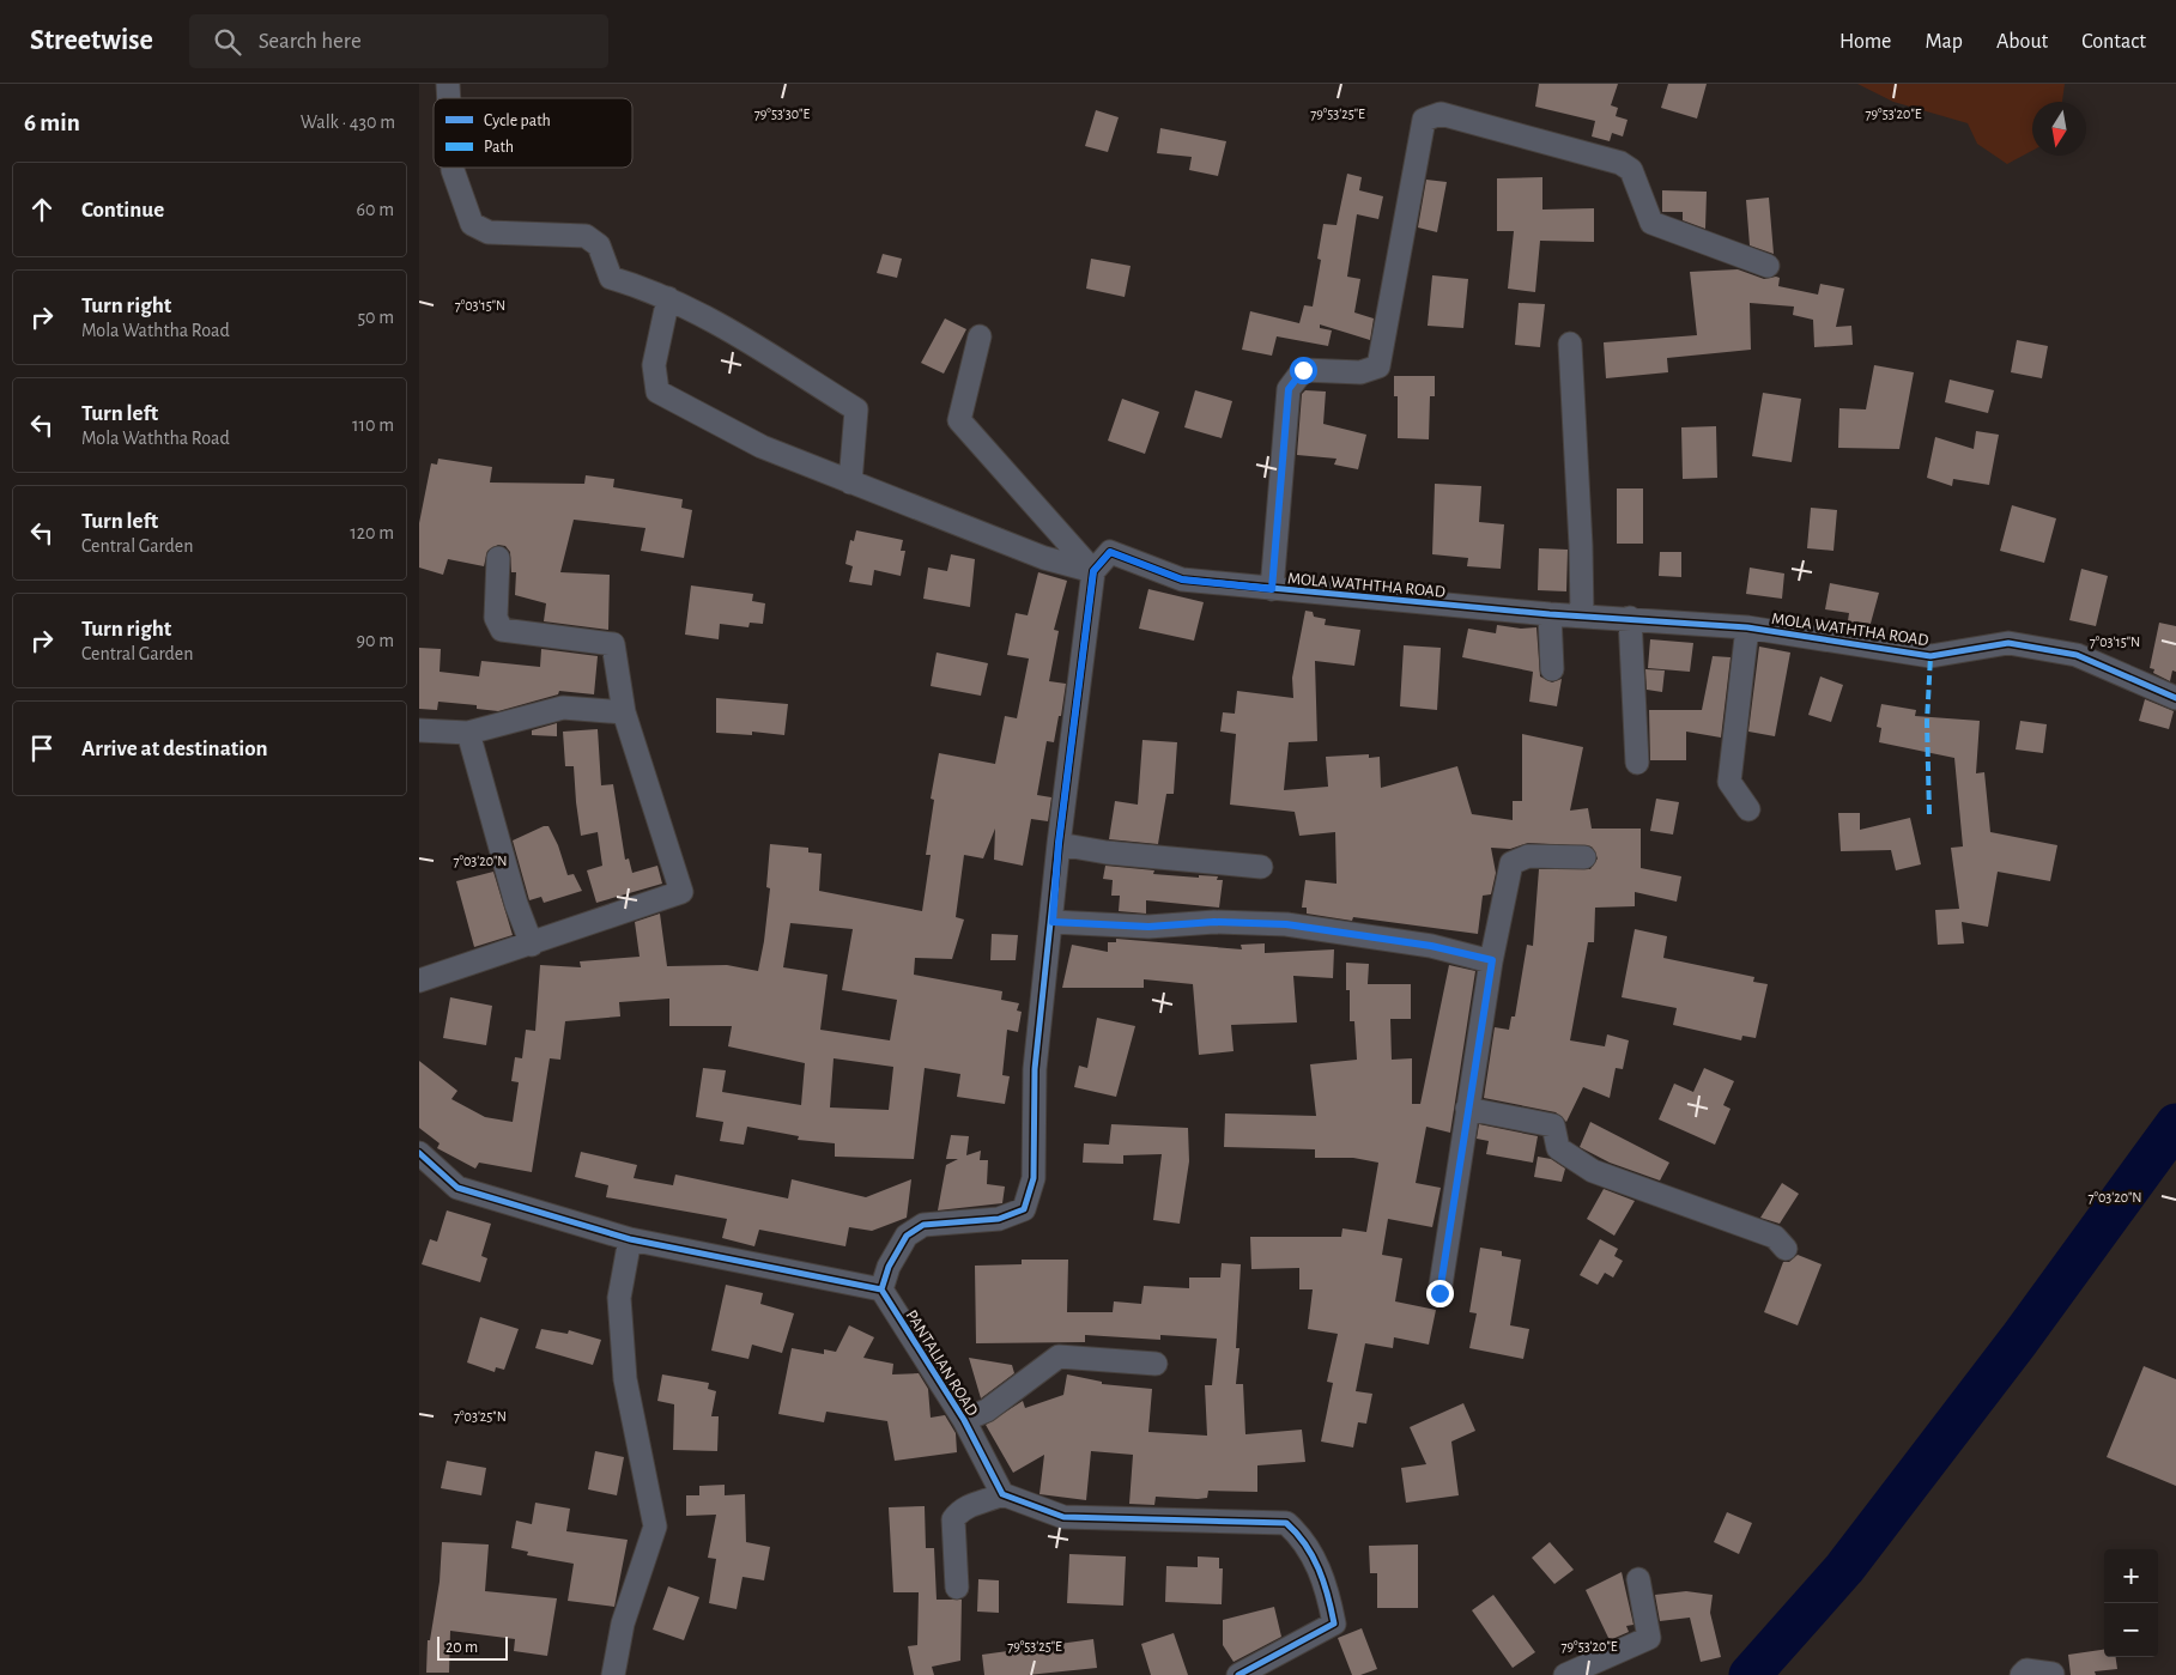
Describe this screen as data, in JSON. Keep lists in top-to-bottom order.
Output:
{
  "streets": {
    "street": ["MOLA WATHTHA ROAD", "PANTALIAN ROAD"]
  },
  "legend": ["Cycle path", "Path"],
  "scale_bar": "20 m",
  "north": "bottom",
  "page": {
    "header": "Streetwise",
    "search": "Search here",
    "nav": [
      "Home",
      "Map",
      "About",
      "Contact"
    ],
    "heading": ["6 min", "Walk · 430 m"],
    "list": [
      ["Continue", "60 m"],
      ["Turn right", "Mola Waththa Road", "50 m"],
      ["Turn left", "Mola Waththa Road", "110 m"],
      ["Turn left", "Central Garden", "120 m"],
      ["Turn right", "Central Garden", "90 m"],
      "Arrive at destination"
    ],
    "map_buttons": ["+", "−"],
    "scale": "20 m"
  },
  "coordinates": [
    "79°53'30\"E",
    "79°53'25\"E",
    "79°53'20\"E",
    "7°03'15\"N",
    "7°03'20\"N",
    "7°03'25\"N"
  ]
}
